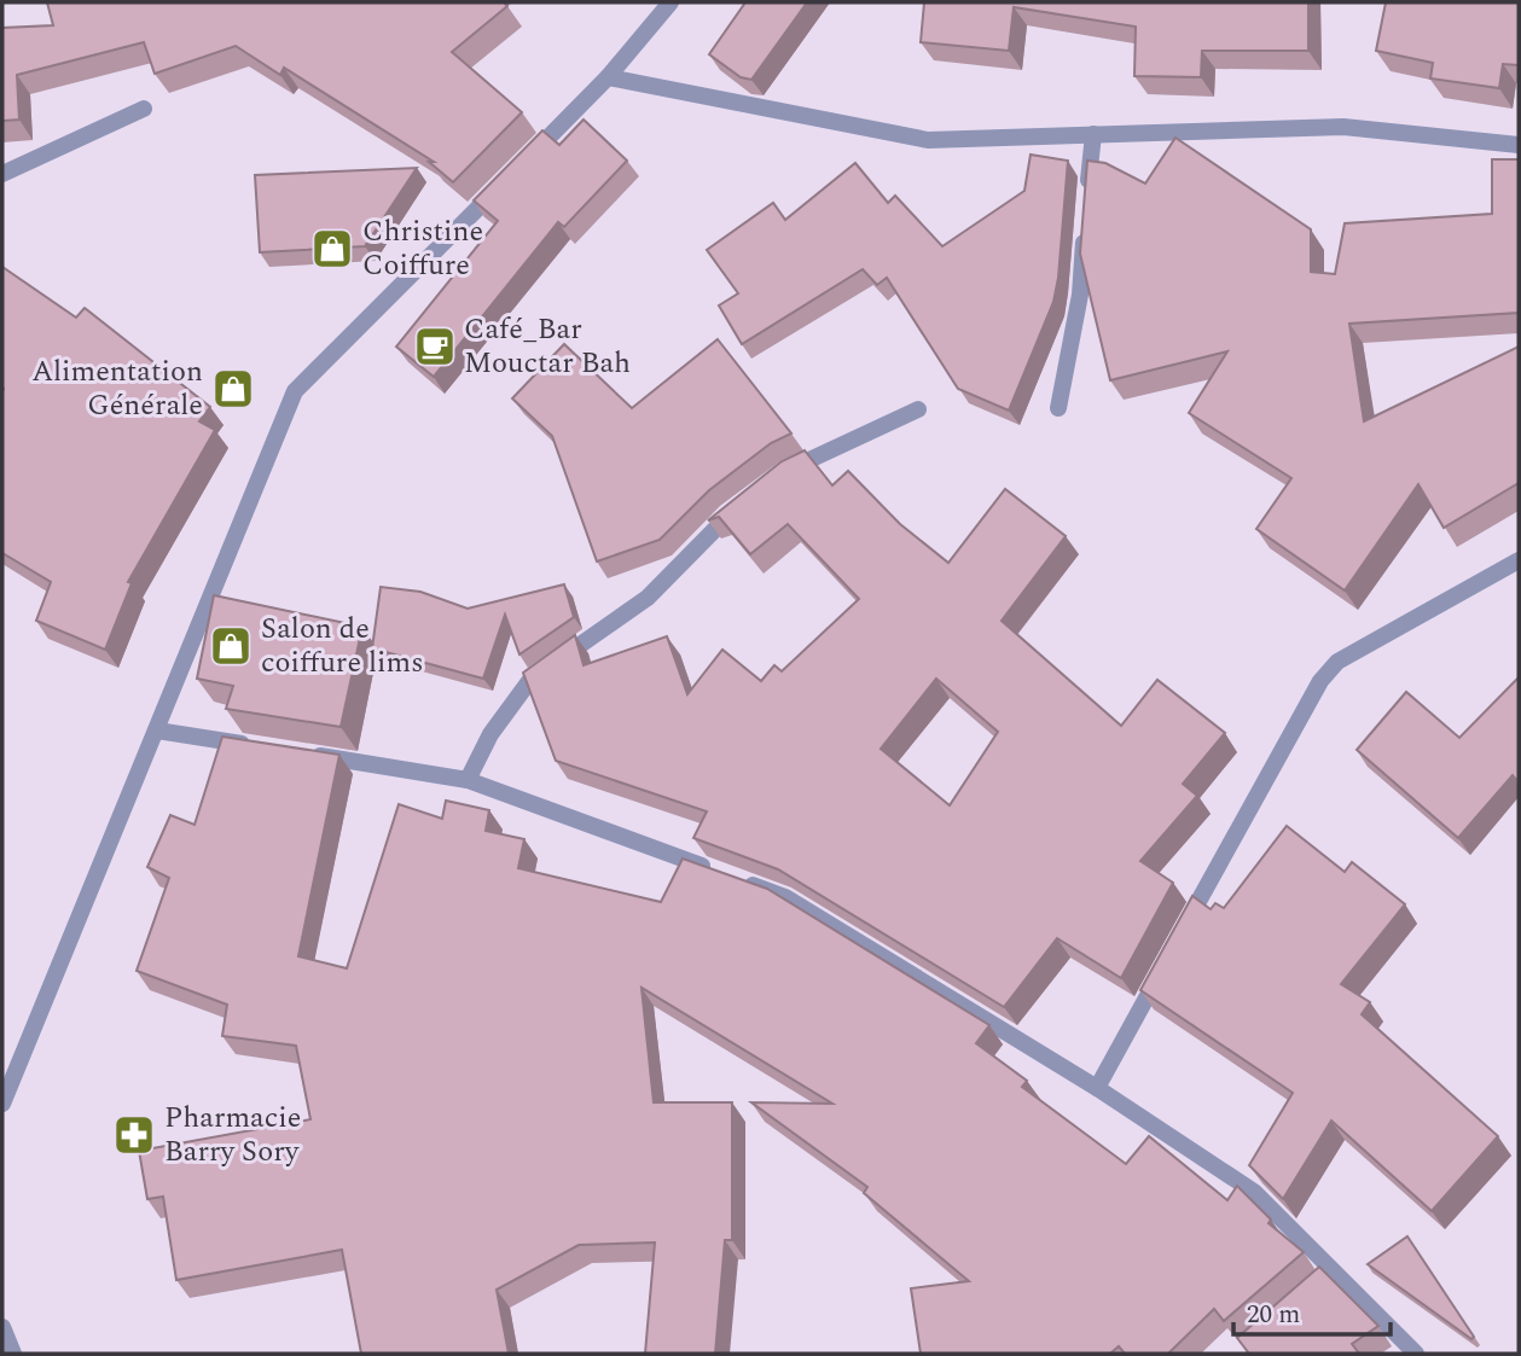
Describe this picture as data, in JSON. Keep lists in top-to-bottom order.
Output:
{
  "places": {
    "shop": ["Christine Coiffure", "Alimentation Générale", "Salon de coiffure lims"],
    "cafe": ["Café_Bar Mouctar Bah"],
    "pharmacy": ["Pharmacie Barry Sory"]
  },
  "scale_bar": "20 m"
}
